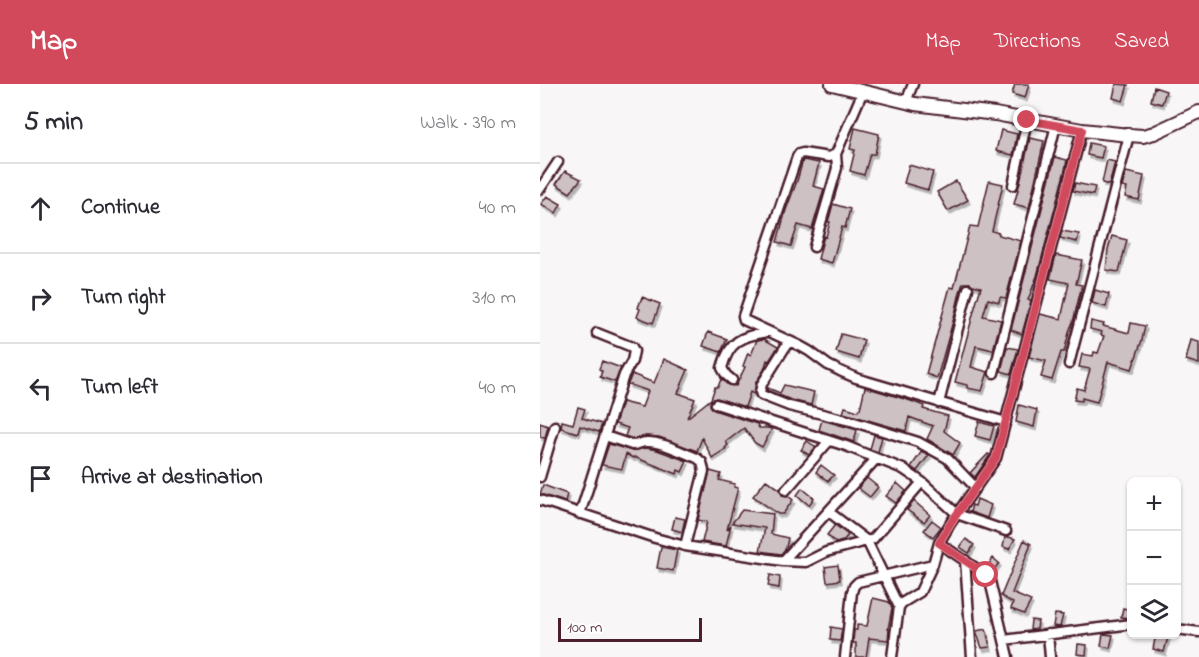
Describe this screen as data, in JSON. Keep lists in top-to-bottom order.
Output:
{
  "scale_bar": "100 m",
  "page": {
    "header": "Map",
    "nav": ["Map", "Directions", "Saved"],
    "heading": ["5 min", "Walk · 390 m"],
    "list": [
      ["Continue", "40 m"],
      ["Turn right", "310 m"],
      ["Turn left", "40 m"],
      "Arrive at destination"
    ],
    "map_buttons": ["+", "−"],
    "scale": "100 m"
  }
}
